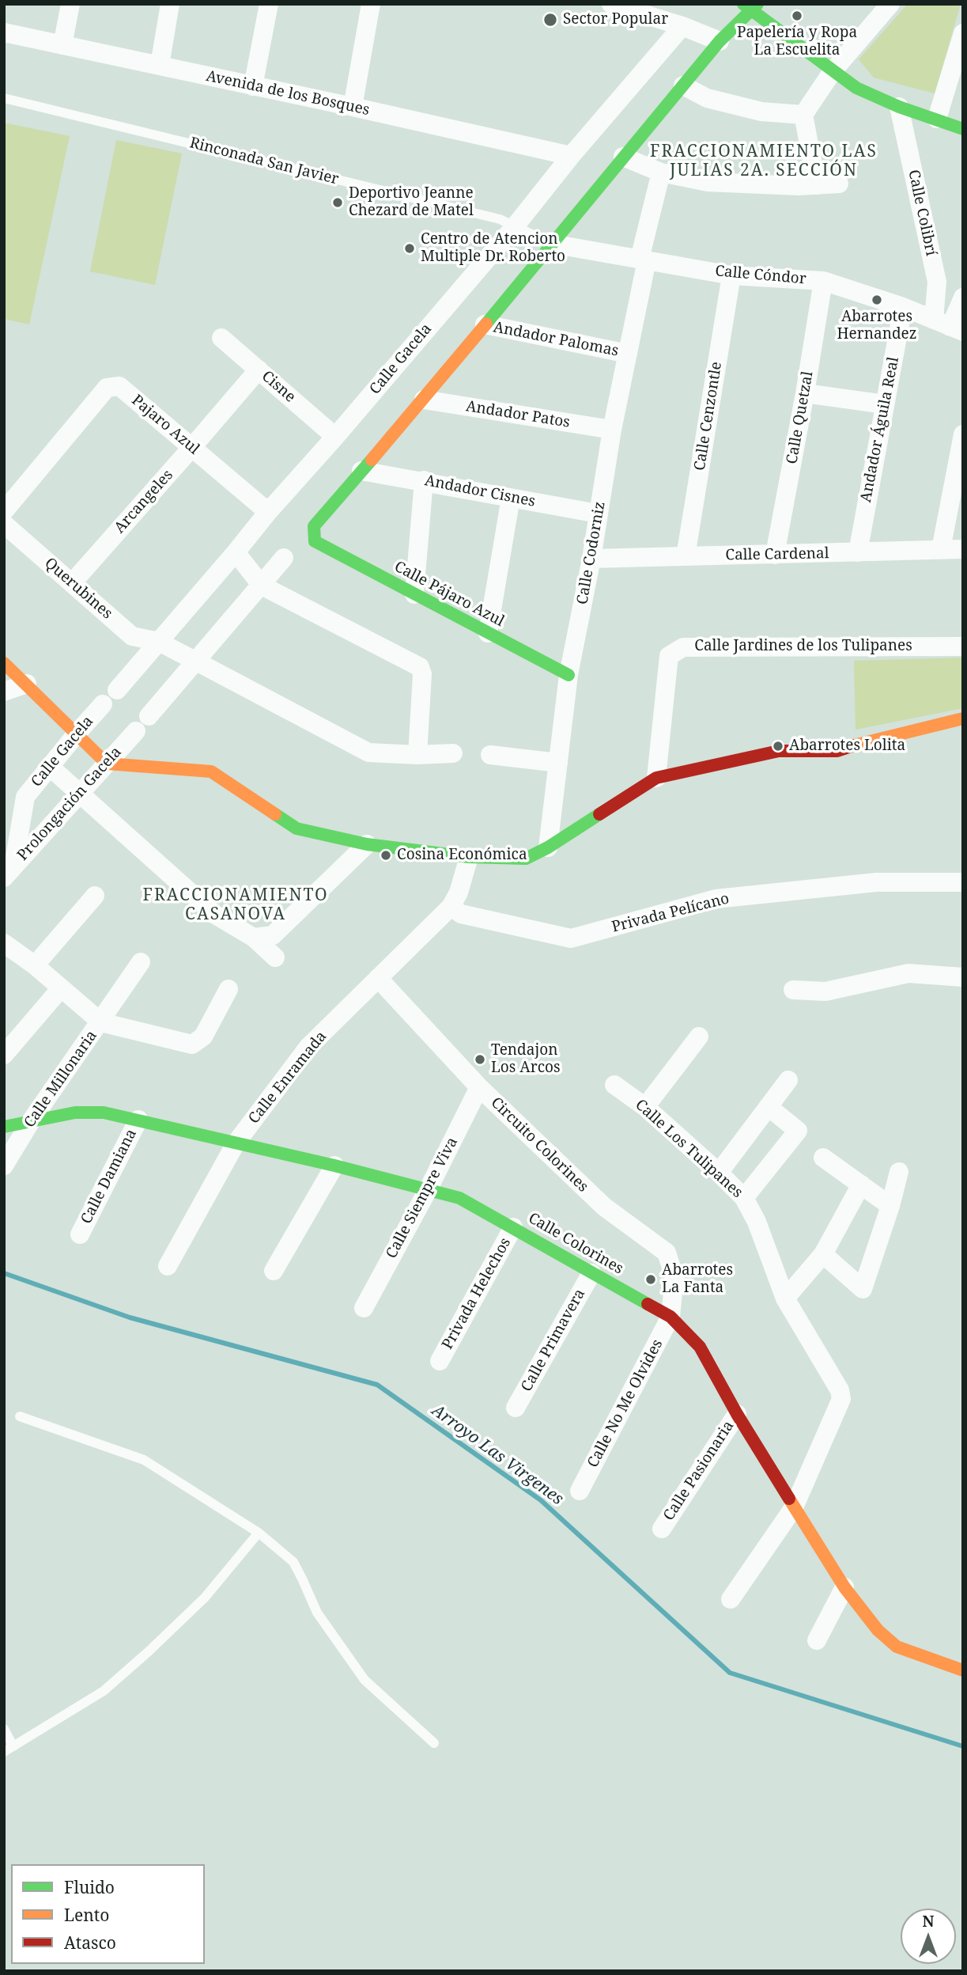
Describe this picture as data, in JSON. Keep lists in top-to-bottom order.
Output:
{
  "streets": {
    "street": [
      "Avenida de los Bosques",
      "Calle Colibrí",
      "Calle Cóndor",
      "Andador Palomas",
      "Calle Gacela",
      "Cisne",
      "Andador Patos",
      "Calle Cenzontle",
      "Calle Quetzal",
      "Pajaro Azul",
      "Andador Águila Real",
      "Andador Cisnes",
      "Arcangeles",
      "Calle Codorniz",
      "Calle Cardenal",
      "Querubines",
      "Calle Pájaro Azul",
      "Calle Jardines de los Tulipanes",
      "Prolongación Gacela",
      "Privada Pelícano",
      "Calle Enramada",
      "Calle Millonaria",
      "Circuito Colorines",
      "Calle Los Tulipanes",
      "Calle Damiana",
      "Calle Siempre Viva",
      "Calle Colorines",
      "Privada Helechos",
      "Calle Primavera",
      "Calle No Me Olvides",
      "Calle Pasionaria"
    ],
    "lane": ["Rinconada San Javier"]
  },
  "crossings": [
    ["Avenida de los Bosques", "Calle Gacela"],
    ["Rinconada San Javier", "Calle Cóndor"],
    ["Rinconada San Javier", "Calle Gacela"],
    ["Calle Colibrí", "Calle Cóndor"],
    ["Calle Cóndor", "Calle Cenzontle"],
    ["Calle Cóndor", "Calle Quetzal"],
    ["Calle Cóndor", "Andador Águila Real"],
    ["Calle Cóndor", "Calle Codorniz"],
    ["Andador Palomas", "Calle Codorniz"],
    ["Calle Gacela", "Cisne"],
    ["Calle Gacela", "Pajaro Azul"],
    ["Calle Gacela", "Querubines"],
    ["Calle Gacela", "Prolongación Gacela"],
    ["Cisne", "Arcangeles"],
    ["Andador Patos", "Calle Codorniz"],
    ["Calle Cenzontle", "Calle Cardenal"],
    ["Calle Quetzal", "Calle Cardenal"],
    ["Pajaro Azul", "Arcangeles"],
    ["Andador Águila Real", "Calle Cardenal"],
    ["Andador Cisnes", "Calle Codorniz"],
    ["Andador Cisnes", "Calle Pájaro Azul"],
    ["Arcangeles", "Querubines"],
    ["Calle Codorniz", "Calle Cardenal"],
    ["Calle Codorniz", "Calle Pájaro Azul"],
    ["Privada Pelícano", "Calle Enramada"],
    ["Calle Enramada", "Circuito Colorines"],
    ["Calle Enramada", "Calle Colorines"],
    ["Calle Millonaria", "Calle Colorines"],
    ["Circuito Colorines", "Calle Siempre Viva"],
    ["Circuito Colorines", "Calle Colorines"],
    ["Circuito Colorines", "Calle No Me Olvides"],
    ["Calle Los Tulipanes", "Calle Colorines"],
    ["Calle Damiana", "Calle Colorines"],
    ["Calle Siempre Viva", "Calle Colorines"],
    ["Calle Colorines", "Privada Helechos"],
    ["Calle Colorines", "Calle Primavera"],
    ["Calle Colorines", "Calle No Me Olvides"],
    ["Calle Colorines", "Calle Pasionaria"]
  ],
  "districts": ["FRACCIONAMIENTO LAS JULIAS 2A. SECCIÓN", "FRACCIONAMIENTO CASANOVA"],
  "water": ["Arroyo Las Virgenes"],
  "places": [
    "Papelería y Ropa La Escuelita",
    "Sector Popular",
    "Deportivo Jeanne Chezard de Matel",
    "Centro de Atencion Multiple Dr. Roberto",
    "Abarrotes Hernandez",
    "Abarrotes Lolita",
    "Cosina Económica",
    "Tendajon Los Arcos",
    "Abarrotes La Fanta"
  ],
  "legend": ["Fluido", "Lento", "Atasco"],
  "north": "top"
}
